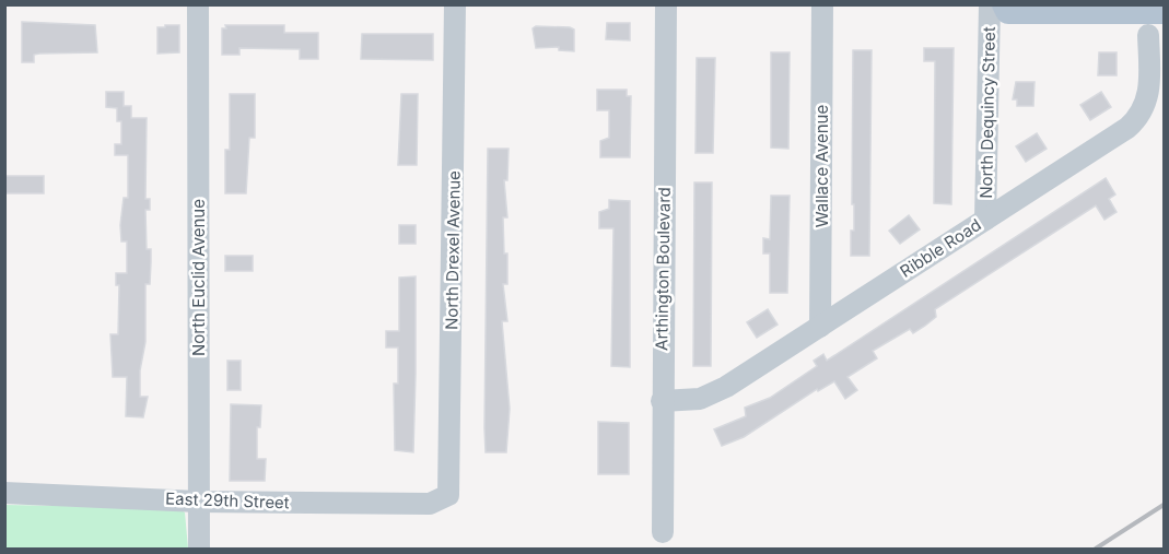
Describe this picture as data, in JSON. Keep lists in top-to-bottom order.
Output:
{
  "streets": {
    "street": [
      "North Dequincy Street",
      "Wallace Avenue",
      "Ribble Road",
      "North Drexel Avenue",
      "Arthington Boulevard",
      "North Euclid Avenue",
      "East 29th Street"
    ]
  },
  "crossings": [
    ["North Dequincy Street", "Ribble Road"],
    ["Wallace Avenue", "Ribble Road"],
    ["Ribble Road", "Arthington Boulevard"],
    ["North Drexel Avenue", "East 29th Street"],
    ["North Euclid Avenue", "East 29th Street"]
  ]
}
